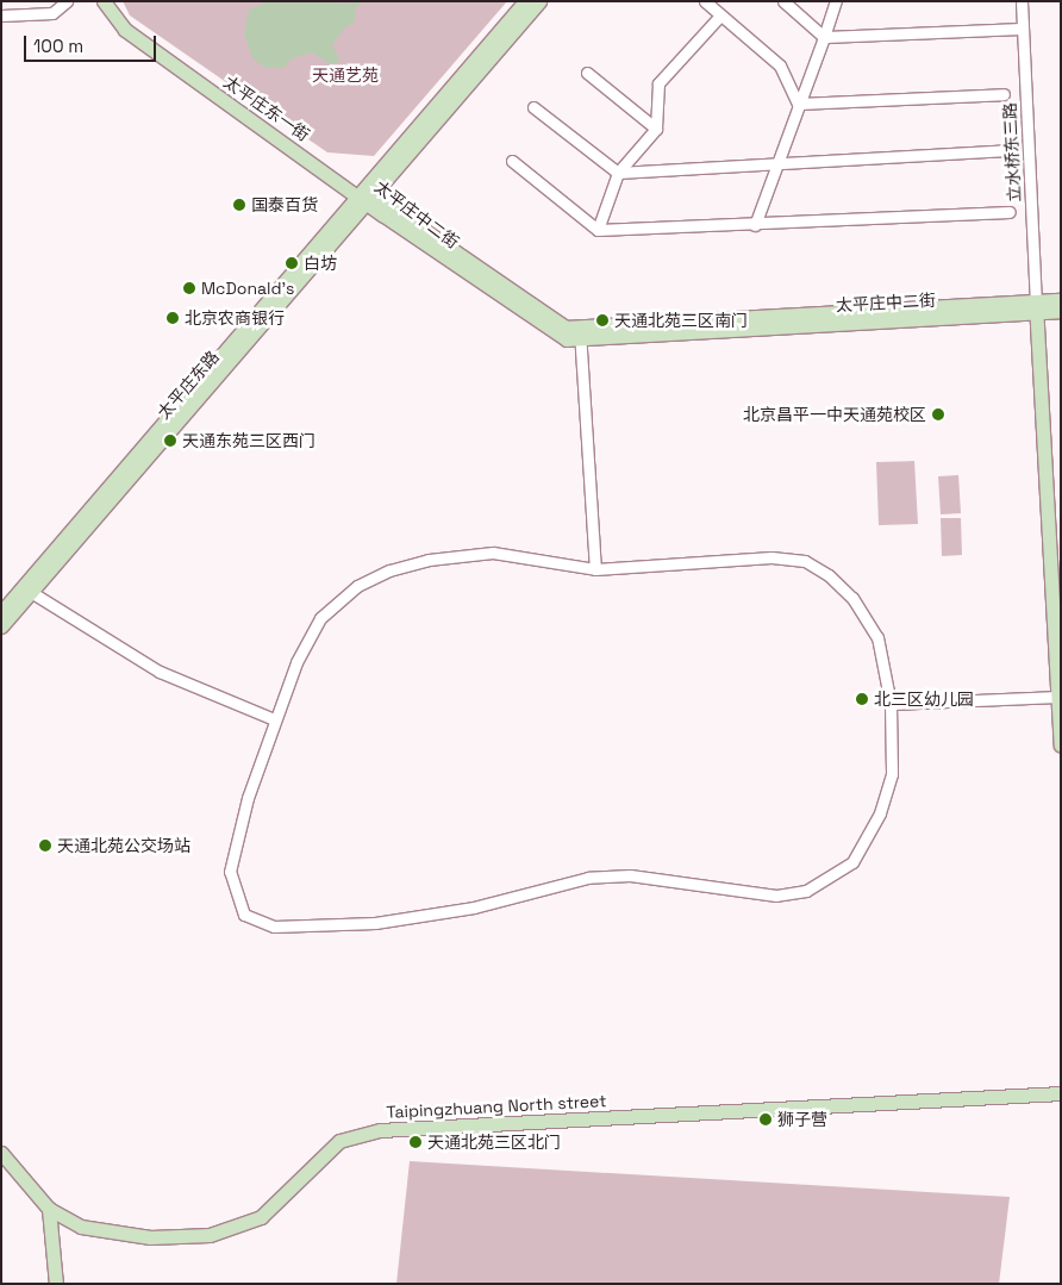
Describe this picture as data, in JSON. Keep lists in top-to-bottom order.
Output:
{
  "streets": {
    "main road": [
      "太平庄东一街",
      "太平庄中二街",
      "太平庄东路",
      "Taipingzhuang North street"
    ],
    "street": ["立水桥东三路"]
  },
  "crossings": [
    ["太平庄东一街", "太平庄中二街"],
    ["太平庄东一街", "太平庄东路"],
    ["立水桥东三路", "太平庄中二街"],
    ["太平庄中二街", "太平庄东路"]
  ],
  "parks": ["天通艺苑"],
  "places": [
    "国泰百货",
    "白坊",
    "McDonald's",
    "北京农商银行",
    "天通北苑三区南门",
    "北京昌平一中天通苑校区",
    "天通东苑三区西门",
    "北三区幼儿园",
    "天通北苑公交场站",
    "狮子营",
    "天通北苑三区北门"
  ],
  "scale_bar": "100 m"
}
